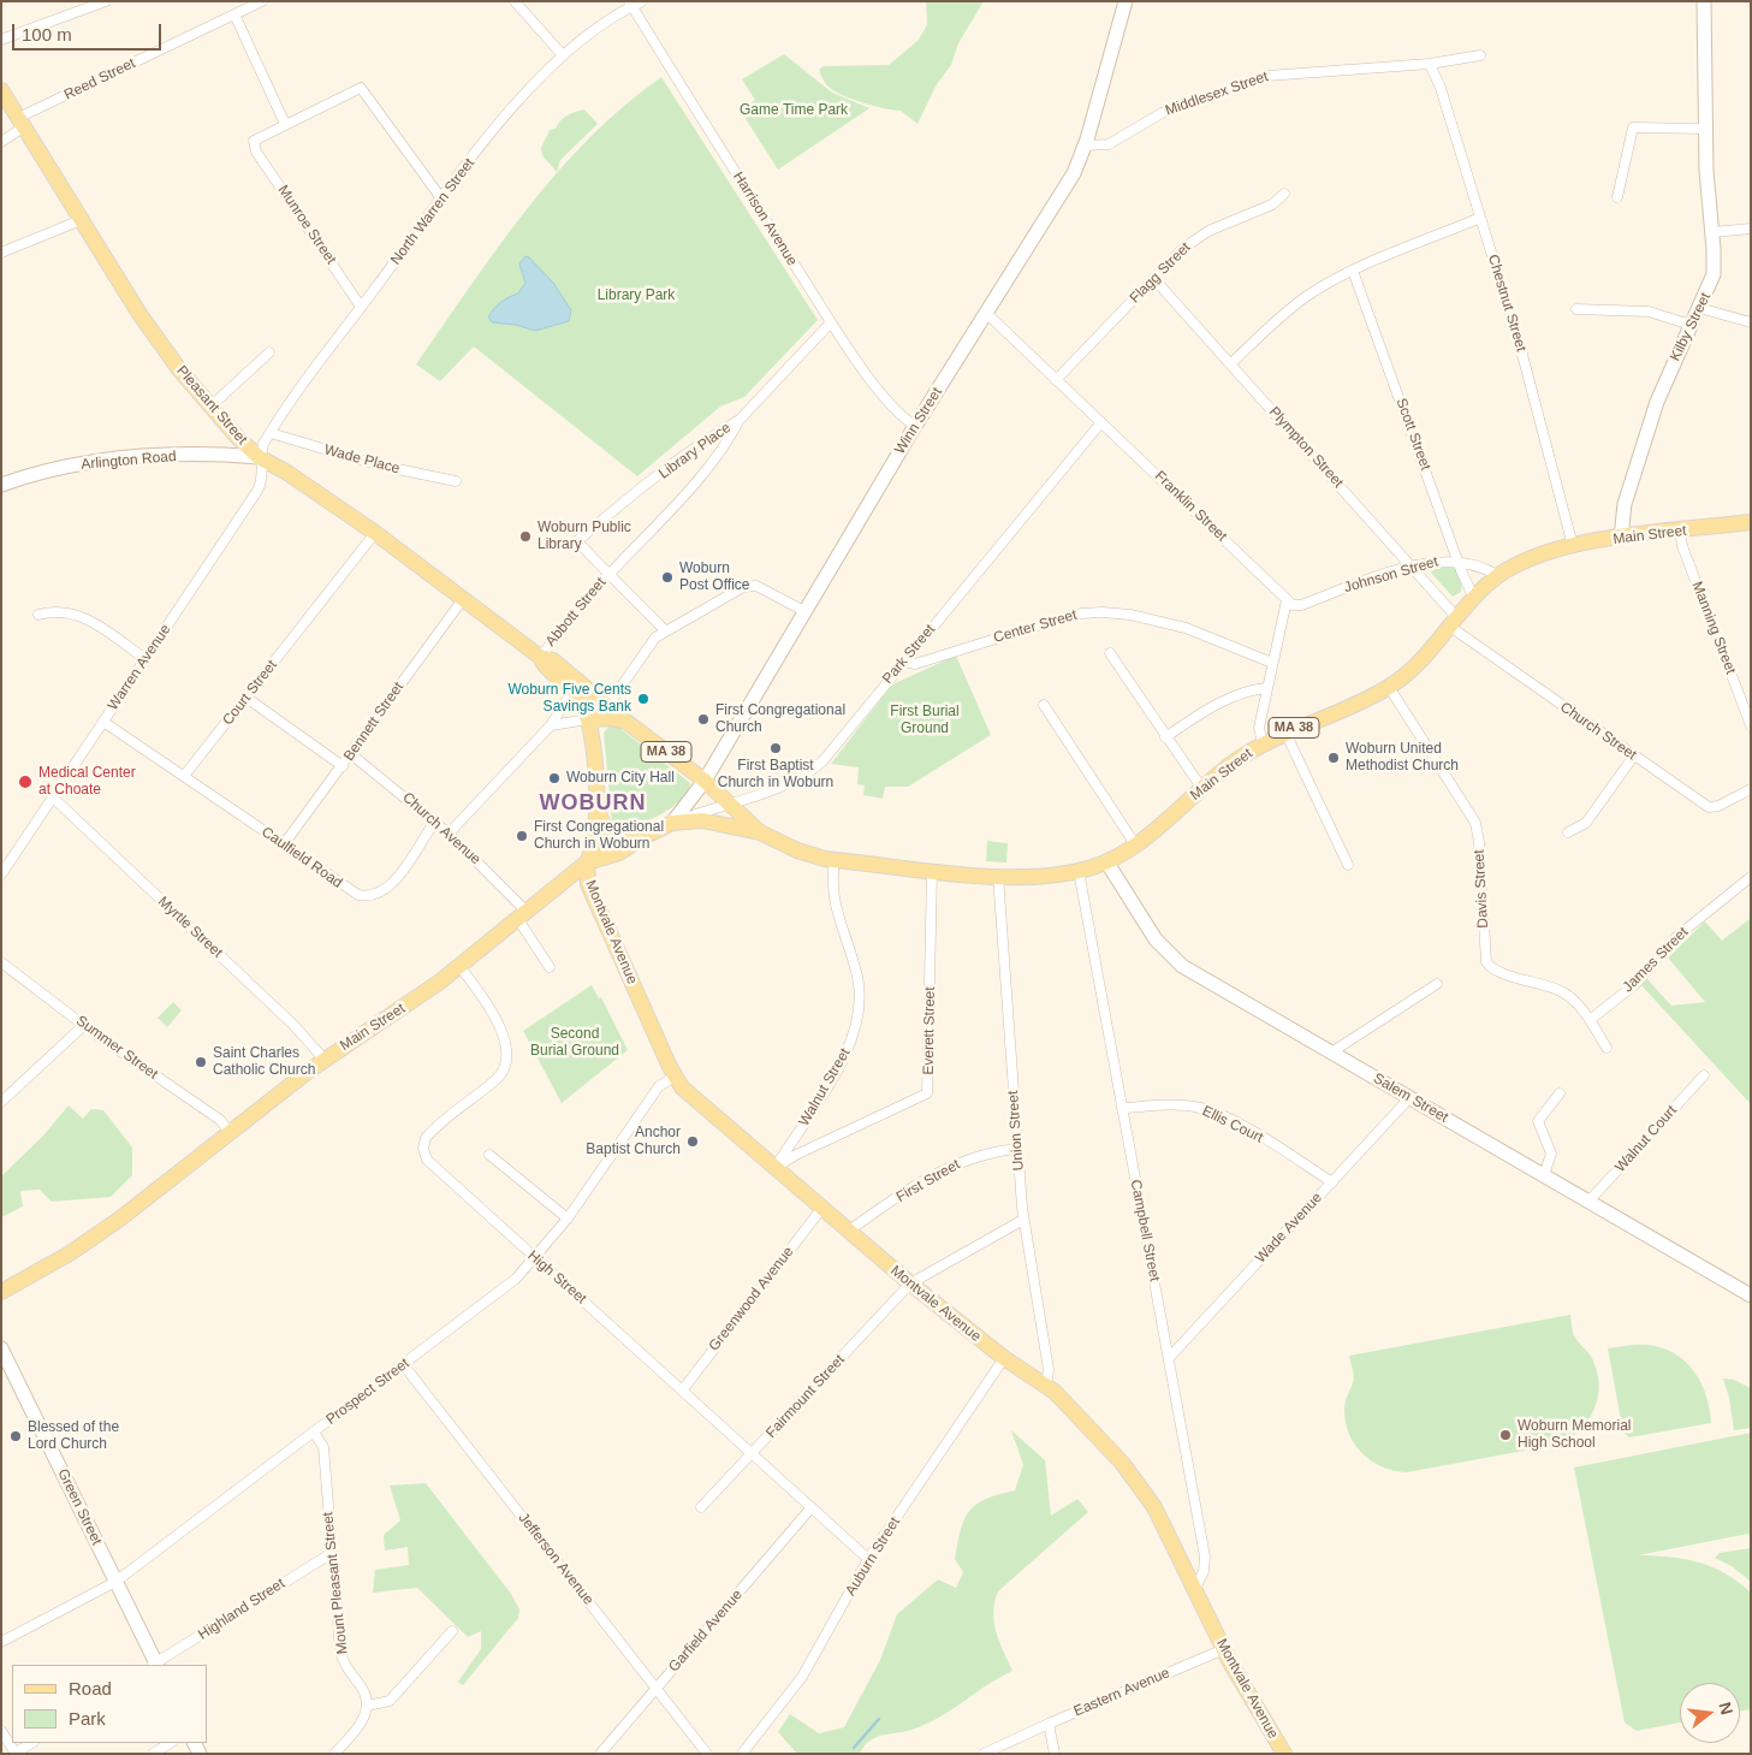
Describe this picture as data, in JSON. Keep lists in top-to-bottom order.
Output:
{
  "streets": {
    "main road": [
      "Pleasant Street",
      "Main Street",
      "MA 38",
      "Montvale Avenue"
    ],
    "street": [
      "Reed Street",
      "Middlesex Street",
      "North Warren Street",
      "Harrison Avenue",
      "Munroe Street",
      "Flagg Street",
      "Chestnut Street",
      "Kilby Street",
      "Winn Street",
      "Scott Street",
      "Plympton Street",
      "Library Place",
      "Wade Place",
      "Arlington Road",
      "Franklin Street",
      "Johnson Street",
      "Abbott Street",
      "Center Street",
      "Manning Street",
      "Park Street",
      "Warren Avenue",
      "Court Street",
      "Bennett Street",
      "Church Street",
      "Church Avenue",
      "Caulfield Road",
      "Davis Street",
      "Myrtle Street",
      "James Street",
      "Everett Street",
      "Summer Street",
      "Walnut Street",
      "Salem Street",
      "Ellis Court",
      "Union Street",
      "Walnut Court",
      "First Street",
      "Wade Avenue",
      "Campbell Street",
      "High Street",
      "Greenwood Avenue",
      "Prospect Street",
      "Fairmount Street",
      "Green Street",
      "Auburn Street",
      "Jefferson Avenue",
      "Mount Pleasant Street",
      "Highland Street",
      "Garfield Avenue",
      "Eastern Avenue"
    ]
  },
  "crossings": [
    ["Reed Street", "Pleasant Street"],
    ["Middlesex Street", "Chestnut Street"],
    ["Middlesex Street", "Winn Street"],
    ["North Warren Street", "Harrison Avenue"],
    ["North Warren Street", "Munroe Street"],
    ["North Warren Street", "Pleasant Street"],
    ["North Warren Street", "Wade Place"],
    ["North Warren Street", "Arlington Road"],
    ["North Warren Street", "Warren Avenue"],
    ["Harrison Avenue", "Winn Street"],
    ["Flagg Street", "Plympton Street"],
    ["Flagg Street", "Franklin Street"],
    ["Chestnut Street", "Main Street"],
    ["Kilby Street", "Main Street"],
    ["Pleasant Street", "Winn Street"],
    ["Pleasant Street", "Arlington Road"],
    ["Pleasant Street", "Main Street"],
    ["Pleasant Street", "Abbott Street"],
    ["Pleasant Street", "Warren Avenue"],
    ["Pleasant Street", "Court Street"],
    ["Pleasant Street", "Bennett Street"],
    ["Winn Street", "Franklin Street"],
    ["Winn Street", "Main Street"],
    ["Winn Street", "Park Street"],
    ["Scott Street", "Main Street"],
    ["Scott Street", "Johnson Street"],
    ["Plympton Street", "Main Street"],
    ["Plympton Street", "Johnson Street"],
    ["Plympton Street", "Church Street"],
    ["Library Place", "Abbott Street"],
    ["Arlington Road", "Warren Avenue"],
    ["Franklin Street", "Johnson Street"],
    ["Franklin Street", "Park Street"],
    ["Main Street", "Johnson Street"],
    ["Main Street", "Manning Street"],
    ["Main Street", "Park Street"],
    ["Main Street", "Church Street"],
    ["Main Street", "Church Avenue"],
    ["Main Street", "Davis Street"],
    ["Main Street", "Myrtle Street"],
    ["Main Street", "Montvale Avenue"],
    ["Main Street", "Everett Street"],
    ["Main Street", "Summer Street"],
    ["Main Street", "Walnut Street"],
    ["Main Street", "Salem Street"],
    ["Main Street", "Union Street"],
    ["Main Street", "Campbell Street"],
    ["Main Street", "High Street"],
    ["Center Street", "Park Street"],
    ["Warren Avenue", "Myrtle Street"],
    ["Court Street", "Caulfield Road"],
    ["Bennett Street", "Church Avenue"],
    ["Bennett Street", "Caulfield Road"],
    ["Church Avenue", "Caulfield Road"],
    ["Davis Street", "James Street"],
    ["Montvale Avenue", "Everett Street"],
    ["Montvale Avenue", "Walnut Street"],
    ["Montvale Avenue", "Union Street"],
    ["Montvale Avenue", "First Street"],
    ["Montvale Avenue", "Campbell Street"],
    ["Montvale Avenue", "Greenwood Avenue"],
    ["Montvale Avenue", "Prospect Street"],
    ["Montvale Avenue", "Fairmount Street"],
    ["Montvale Avenue", "Auburn Street"],
    ["Montvale Avenue", "Eastern Avenue"],
    ["Everett Street", "Walnut Street"],
    ["Salem Street", "Walnut Court"],
    ["Salem Street", "Wade Avenue"],
    ["Ellis Court", "Wade Avenue"],
    ["Ellis Court", "Campbell Street"],
    ["Union Street", "First Street"],
    ["Union Street", "Fairmount Street"],
    ["Wade Avenue", "Campbell Street"],
    ["High Street", "Greenwood Avenue"],
    ["High Street", "Prospect Street"],
    ["High Street", "Fairmount Street"],
    ["High Street", "Auburn Street"],
    ["High Street", "Garfield Avenue"],
    ["Prospect Street", "Green Street"],
    ["Prospect Street", "Jefferson Avenue"],
    ["Prospect Street", "Mount Pleasant Street"],
    ["Green Street", "Highland Street"],
    ["Jefferson Avenue", "Garfield Avenue"],
    ["Mount Pleasant Street", "Highland Street"]
  ],
  "districts": ["WOBURN"],
  "parks": [
    "Game Time Park",
    "Library Park",
    "First Burial Ground",
    "Second Burial Ground"
  ],
  "places": [
    "Woburn Public Library",
    "Woburn Post Office",
    "Woburn Five Cents Savings Bank",
    "First Congregational Church",
    "First Baptist Church in Woburn",
    "Woburn United Methodist Church",
    "Woburn City Hall",
    "Medical Center at Choate",
    "First Congregational Church in Woburn",
    "Saint Charles Catholic Church",
    "Anchor Baptist Church",
    "Woburn Memorial High School",
    "Blessed of the Lord Church"
  ],
  "legend": ["Road", "Park"],
  "scale_bar": "100 m",
  "north": "right"
}
